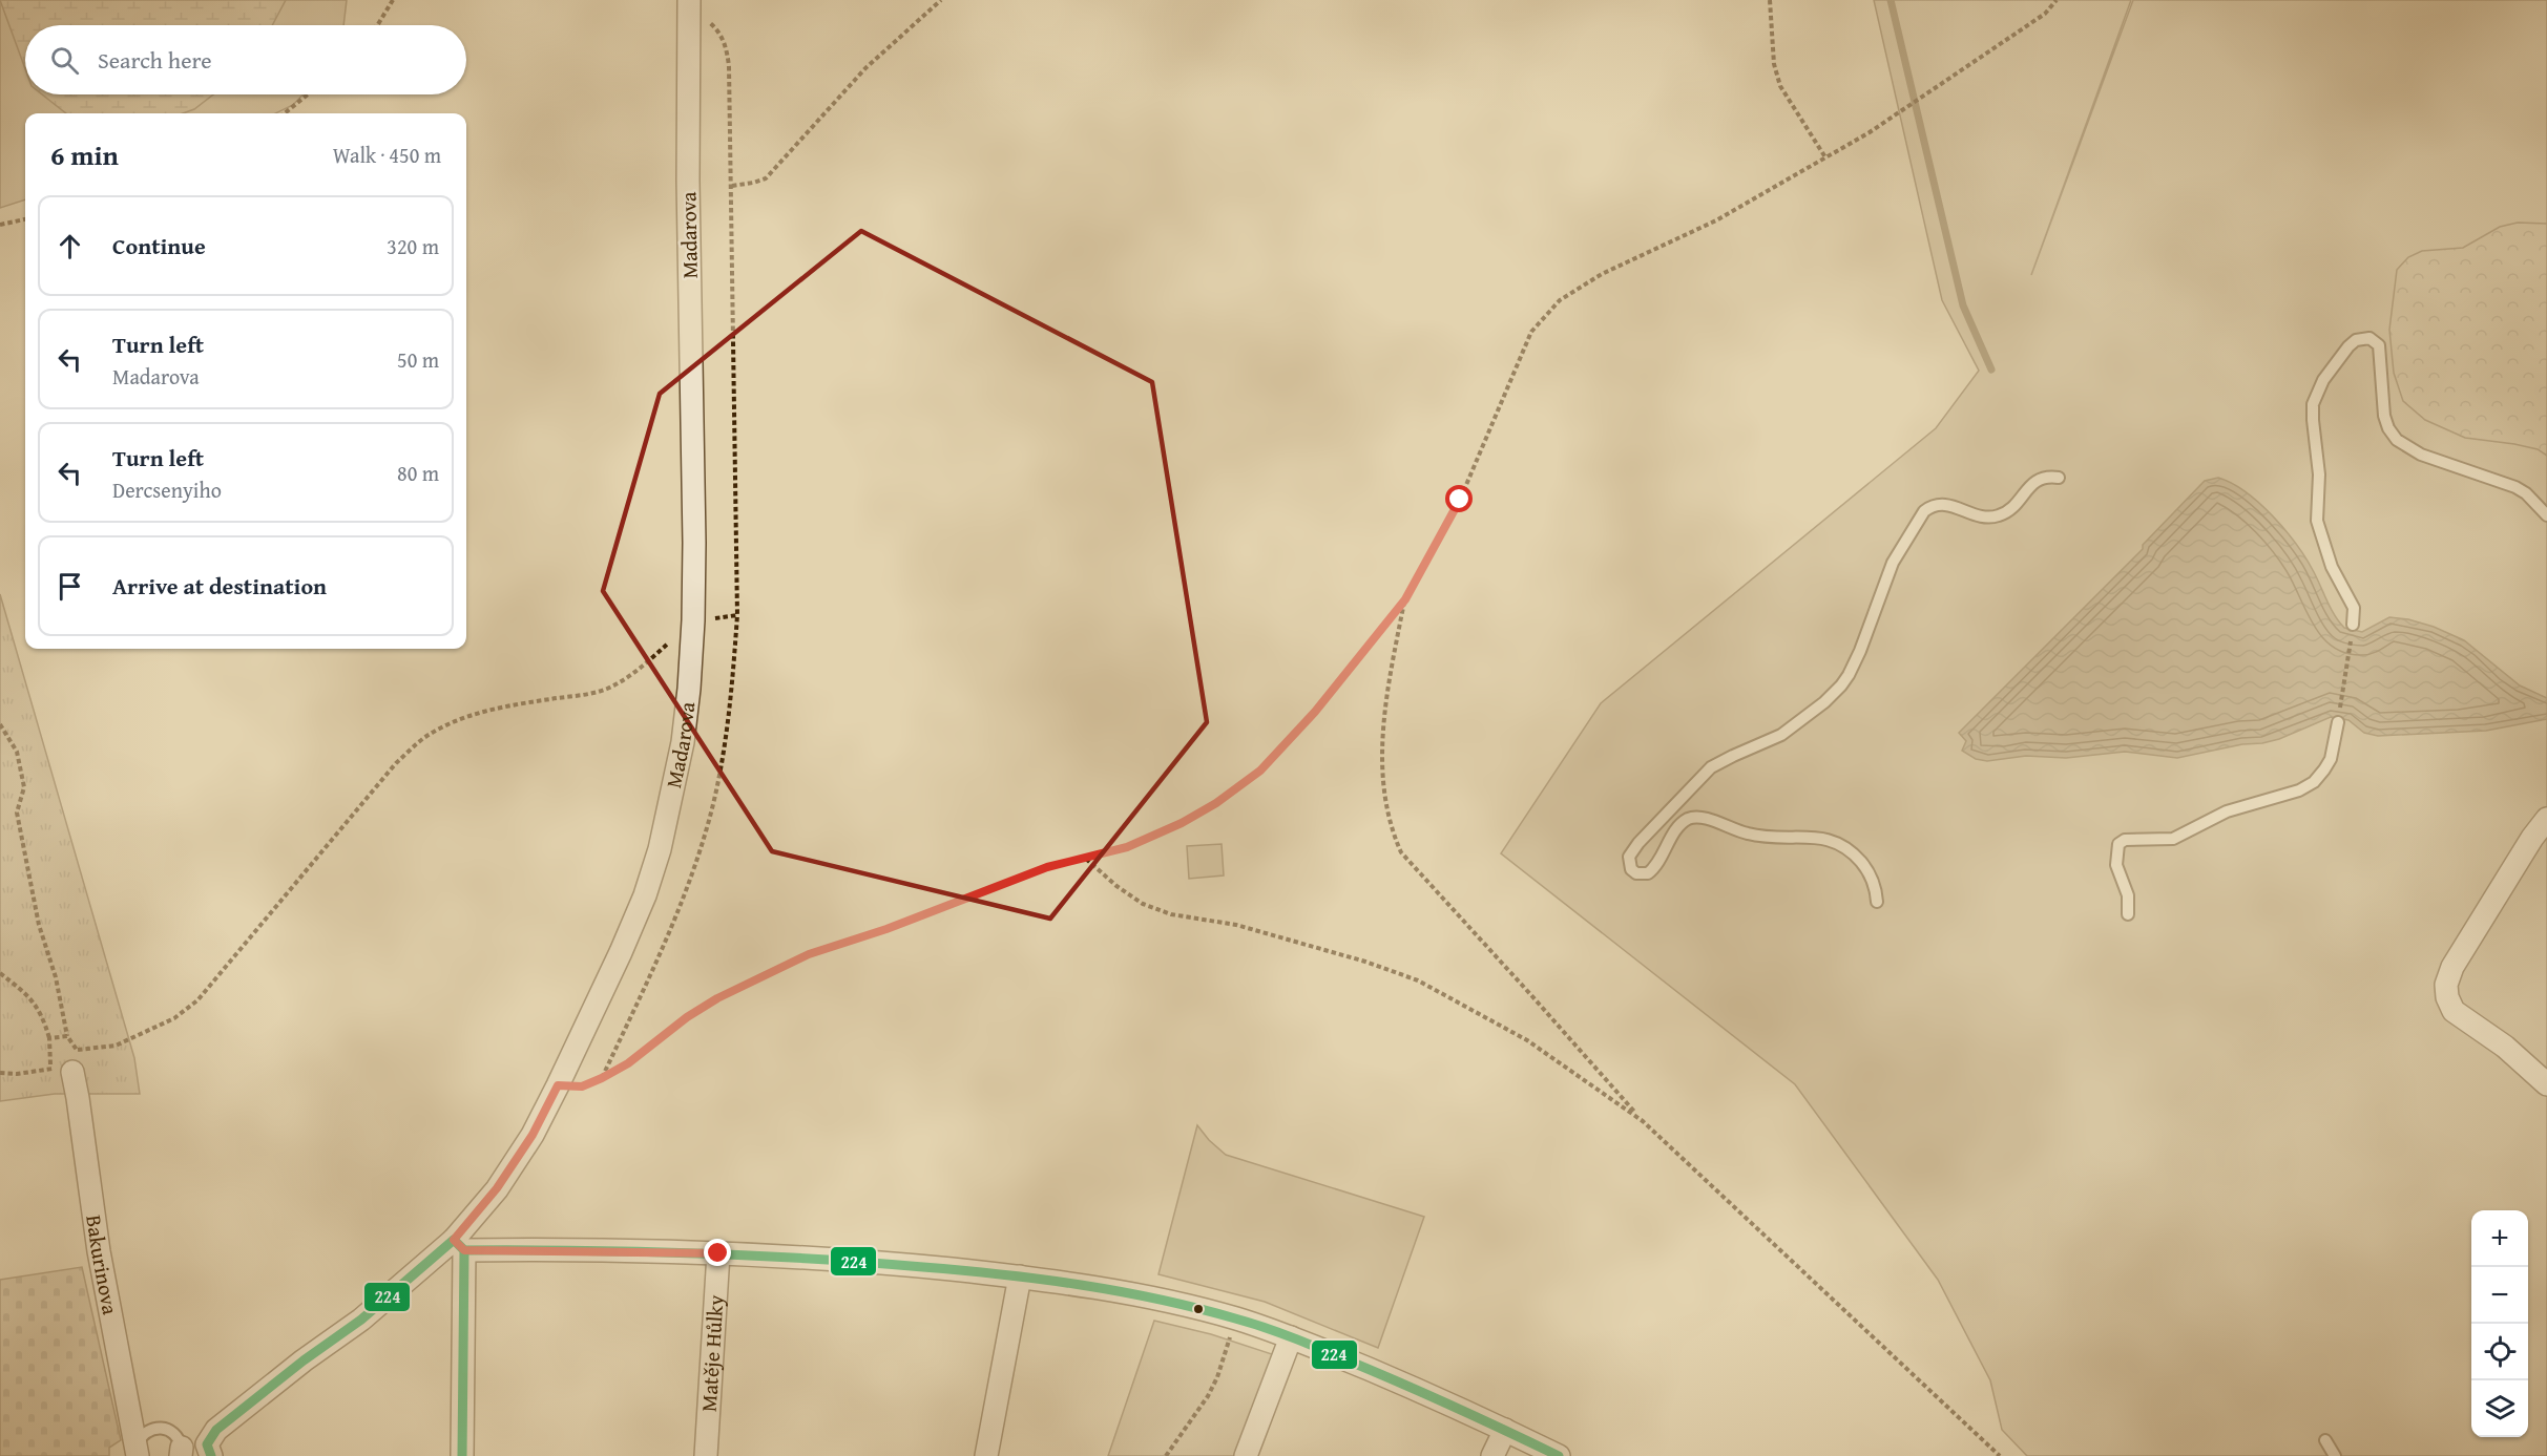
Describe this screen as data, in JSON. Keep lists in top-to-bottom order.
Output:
{
  "streets": {
    "street": ["Madarova", "Bakurinova", "Matěje Hůlky"]
  },
  "lines": ["transit line 224"],
  "page": {
    "search": "Search here",
    "heading": ["6 min", "Walk · 450 m"],
    "list": [
      ["Continue", "320 m"],
      ["Turn left", "Madarova", "50 m"],
      ["Turn left", "Dercsenyiho", "80 m"],
      "Arrive at destination"
    ],
    "map_buttons": ["+", "−"]
  }
}
